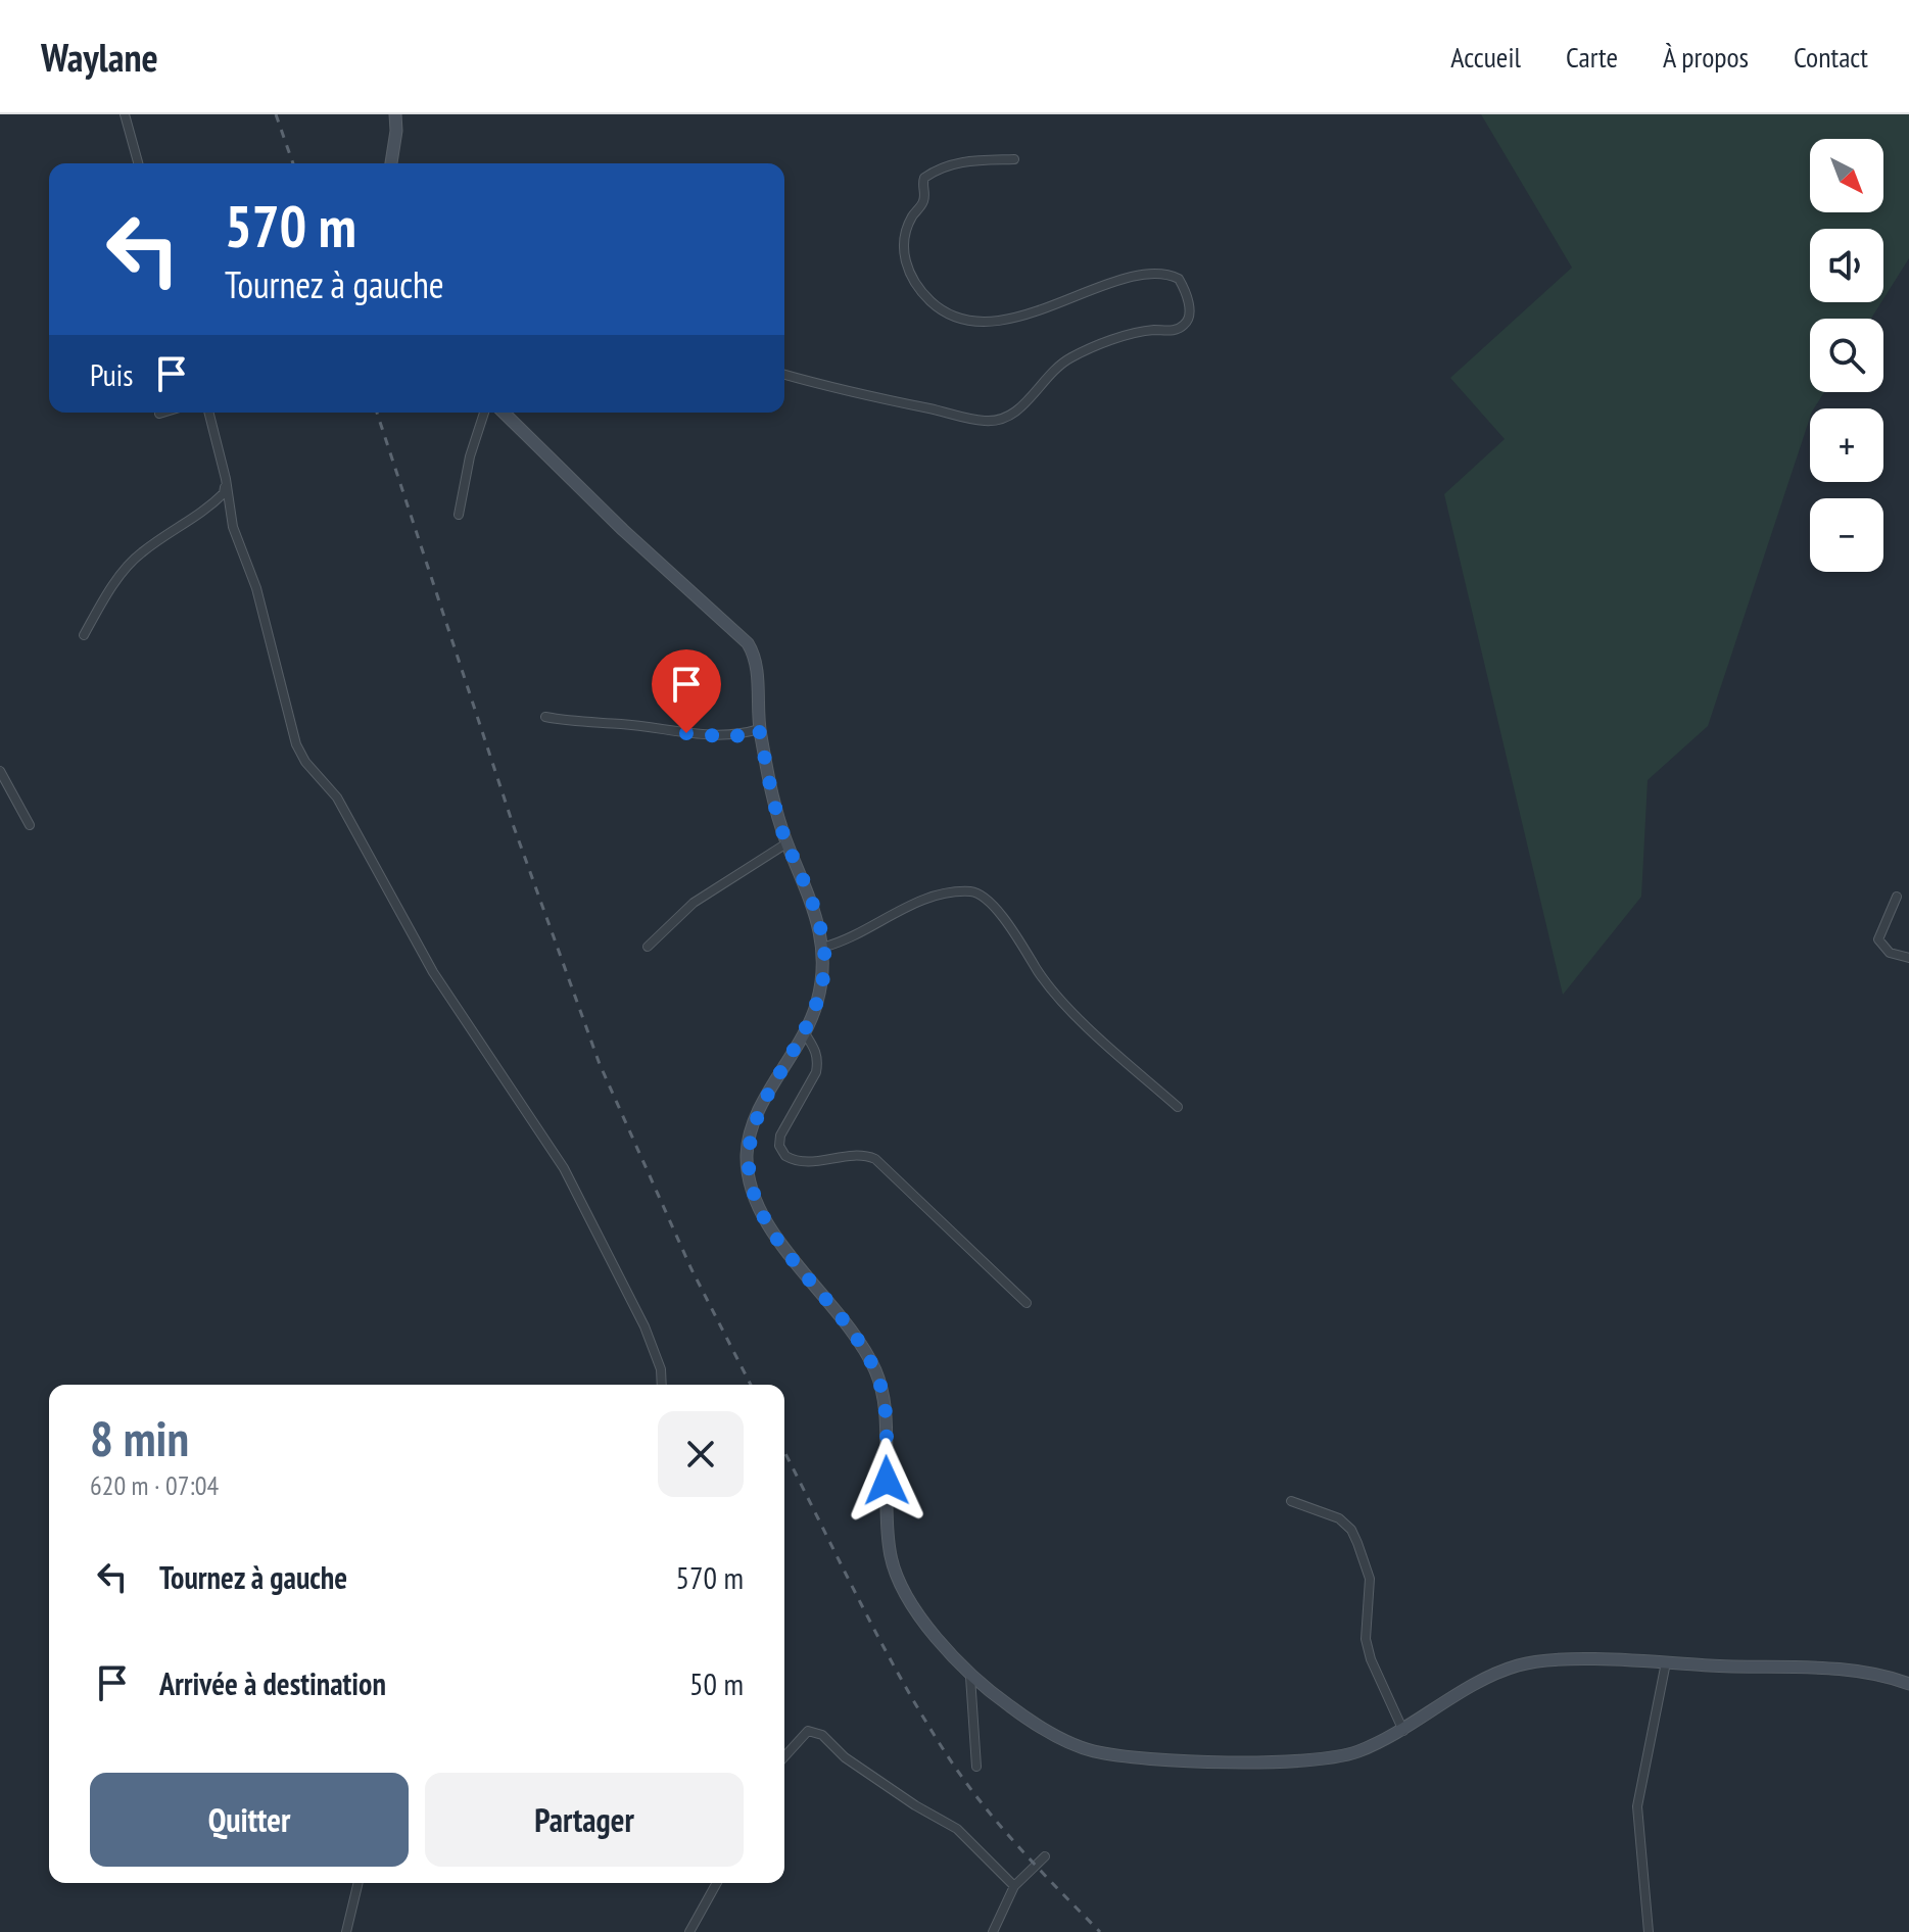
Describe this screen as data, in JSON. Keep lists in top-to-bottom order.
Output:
{
  "north": "bottom right",
  "page": {
    "header": "Waylane",
    "nav": [
      "Accueil",
      "Carte",
      "À propos",
      "Contact"
    ],
    "map_buttons": ["+", "−"],
    "turn": ["570 m", "Tournez à gauche"],
    "then": "Puis",
    "heading": ["8 min", "620 m · 07:04"],
    "list": [
      {
        "name": "Tournez à gauche",
        "value": "570 m"
      },
      {
        "name": "Arrivée à destination",
        "value": "50 m"
      }
    ],
    "buttons": ["Quitter", "Partager"]
  }
}
